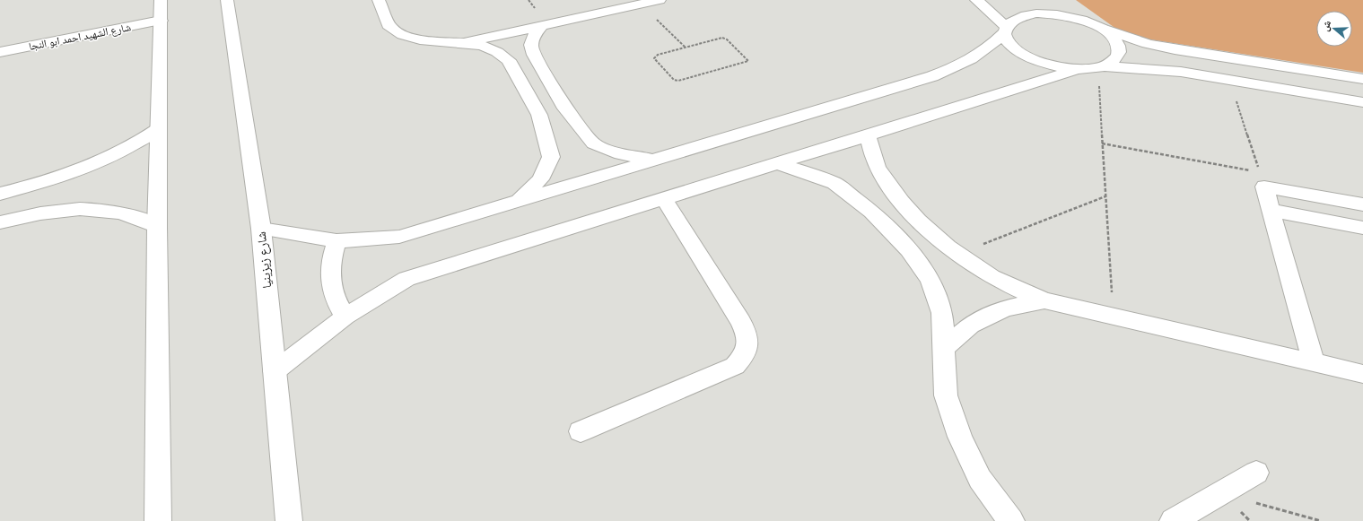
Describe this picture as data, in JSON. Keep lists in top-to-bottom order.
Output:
{
  "streets": {
    "street": ["شارع الشهيد احمد ابو النجا", "شارع زيزينيا"]
  },
  "north": "left"
}
